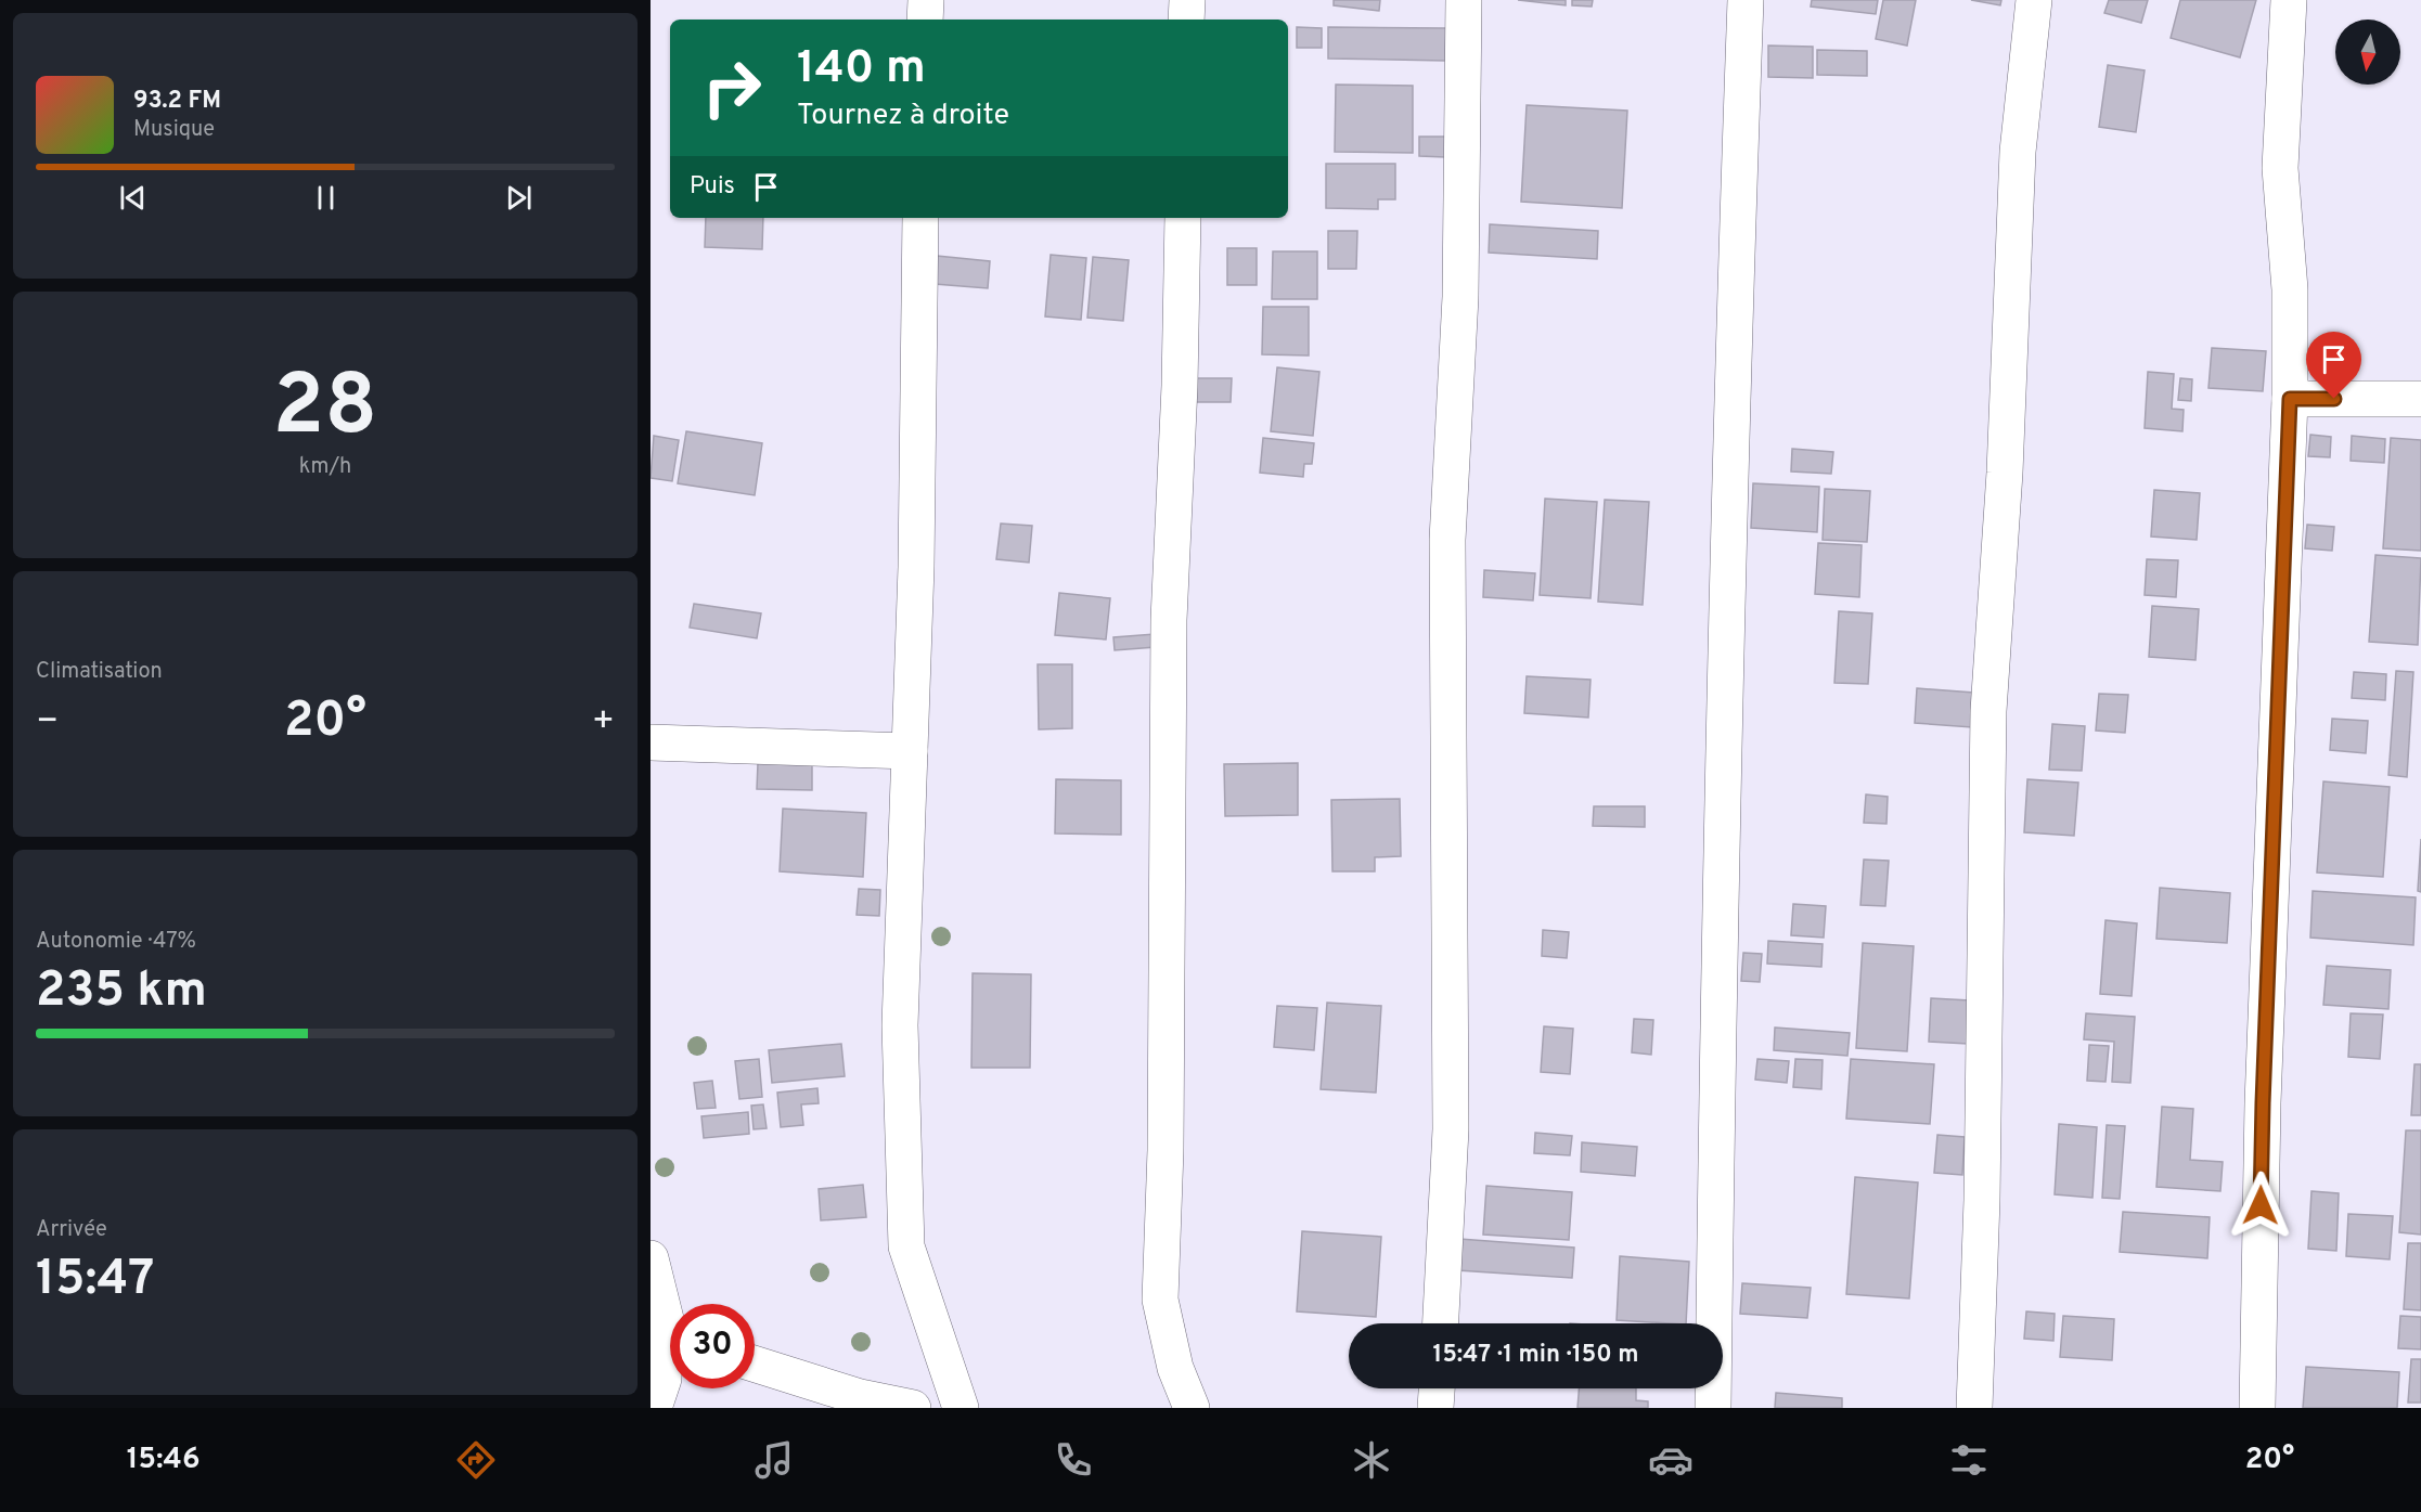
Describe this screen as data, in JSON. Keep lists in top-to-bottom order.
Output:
{
  "north": "bottom",
  "page": {
    "turn": ["140 m", "Tournez à droite"],
    "song": ["93.2 FM", "Musique"],
    "then": "Puis",
    "tile": [
      ["28", "km/h"],
      "Climatisation",
      ["Autonomie · 47%", "235 km"],
      ["Arrivée", "15:47"]
    ],
    "heat": ["−", "20°", "+"],
    "limit": "30",
    "trip": "15:47 · 1 min · 150 m",
    "tabs": ["15:46", "20°"]
  }
}
